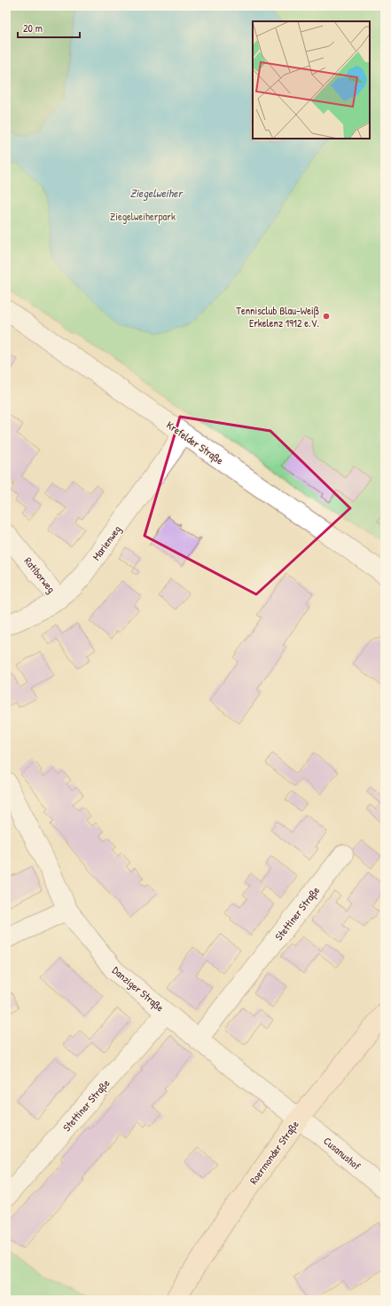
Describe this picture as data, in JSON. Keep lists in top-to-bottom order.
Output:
{
  "streets": {
    "main road": ["Roermonder Straße"],
    "street": [
      "Krefelder Straße",
      "Marienweg",
      "Ratiborweg",
      "Stettiner Straße",
      "Danziger Straße",
      "Cusanushof"
    ]
  },
  "crossings": [
    ["Krefelder Straße", "Marienweg"],
    ["Marienweg", "Ratiborweg"],
    ["Stettiner Straße", "Danziger Straße"],
    ["Danziger Straße", "Roermonder Straße"],
    ["Danziger Straße", "Cusanushof"],
    ["Roermonder Straße", "Cusanushof"]
  ],
  "water": ["Ziegelweiher"],
  "parks": ["Ziegelweiherpark"],
  "places": ["Tennisclub Blau-Weiß Erkelenz 1912 e.V."],
  "scale_bar": "20 m"
}
